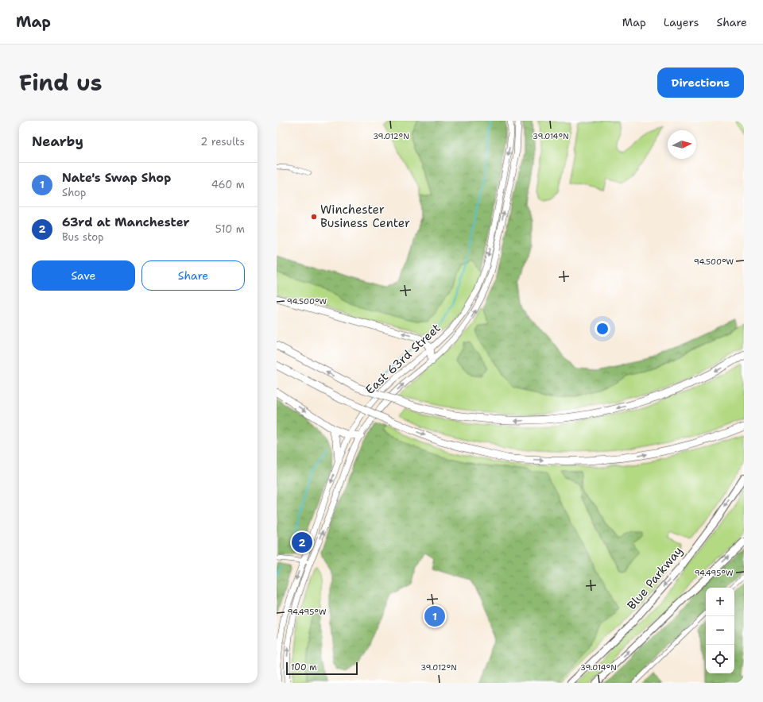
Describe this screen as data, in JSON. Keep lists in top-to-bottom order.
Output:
{
  "streets": {
    "highway": ["Blue Parkway"],
    "main road": ["East 63rd Street"]
  },
  "places": ["Winchester Business Center"],
  "scale_bar": "100 m",
  "north": "right",
  "page": {
    "header": "Map",
    "nav": ["Map", "Layers", "Share"],
    "title": "Find us",
    "buttons": [
      "Directions",
      ["Save", "Share"]
    ],
    "heading": ["Nearby", "2 results"],
    "list": [
      {
        "mark": "1",
        "name": "Nate's Swap Shop",
        "note": "Shop",
        "value": "460 m"
      },
      {
        "mark": "2",
        "name": "63rd at Manchester",
        "note": "Bus stop",
        "value": "510 m"
      }
    ],
    "pins": ["2", "1"],
    "map_buttons": ["+", "−"],
    "scale": "100 m"
  },
  "coordinates": [
    "39.012°N",
    "39.014°N",
    "94.500°W",
    "94.495°W"
  ]
}
